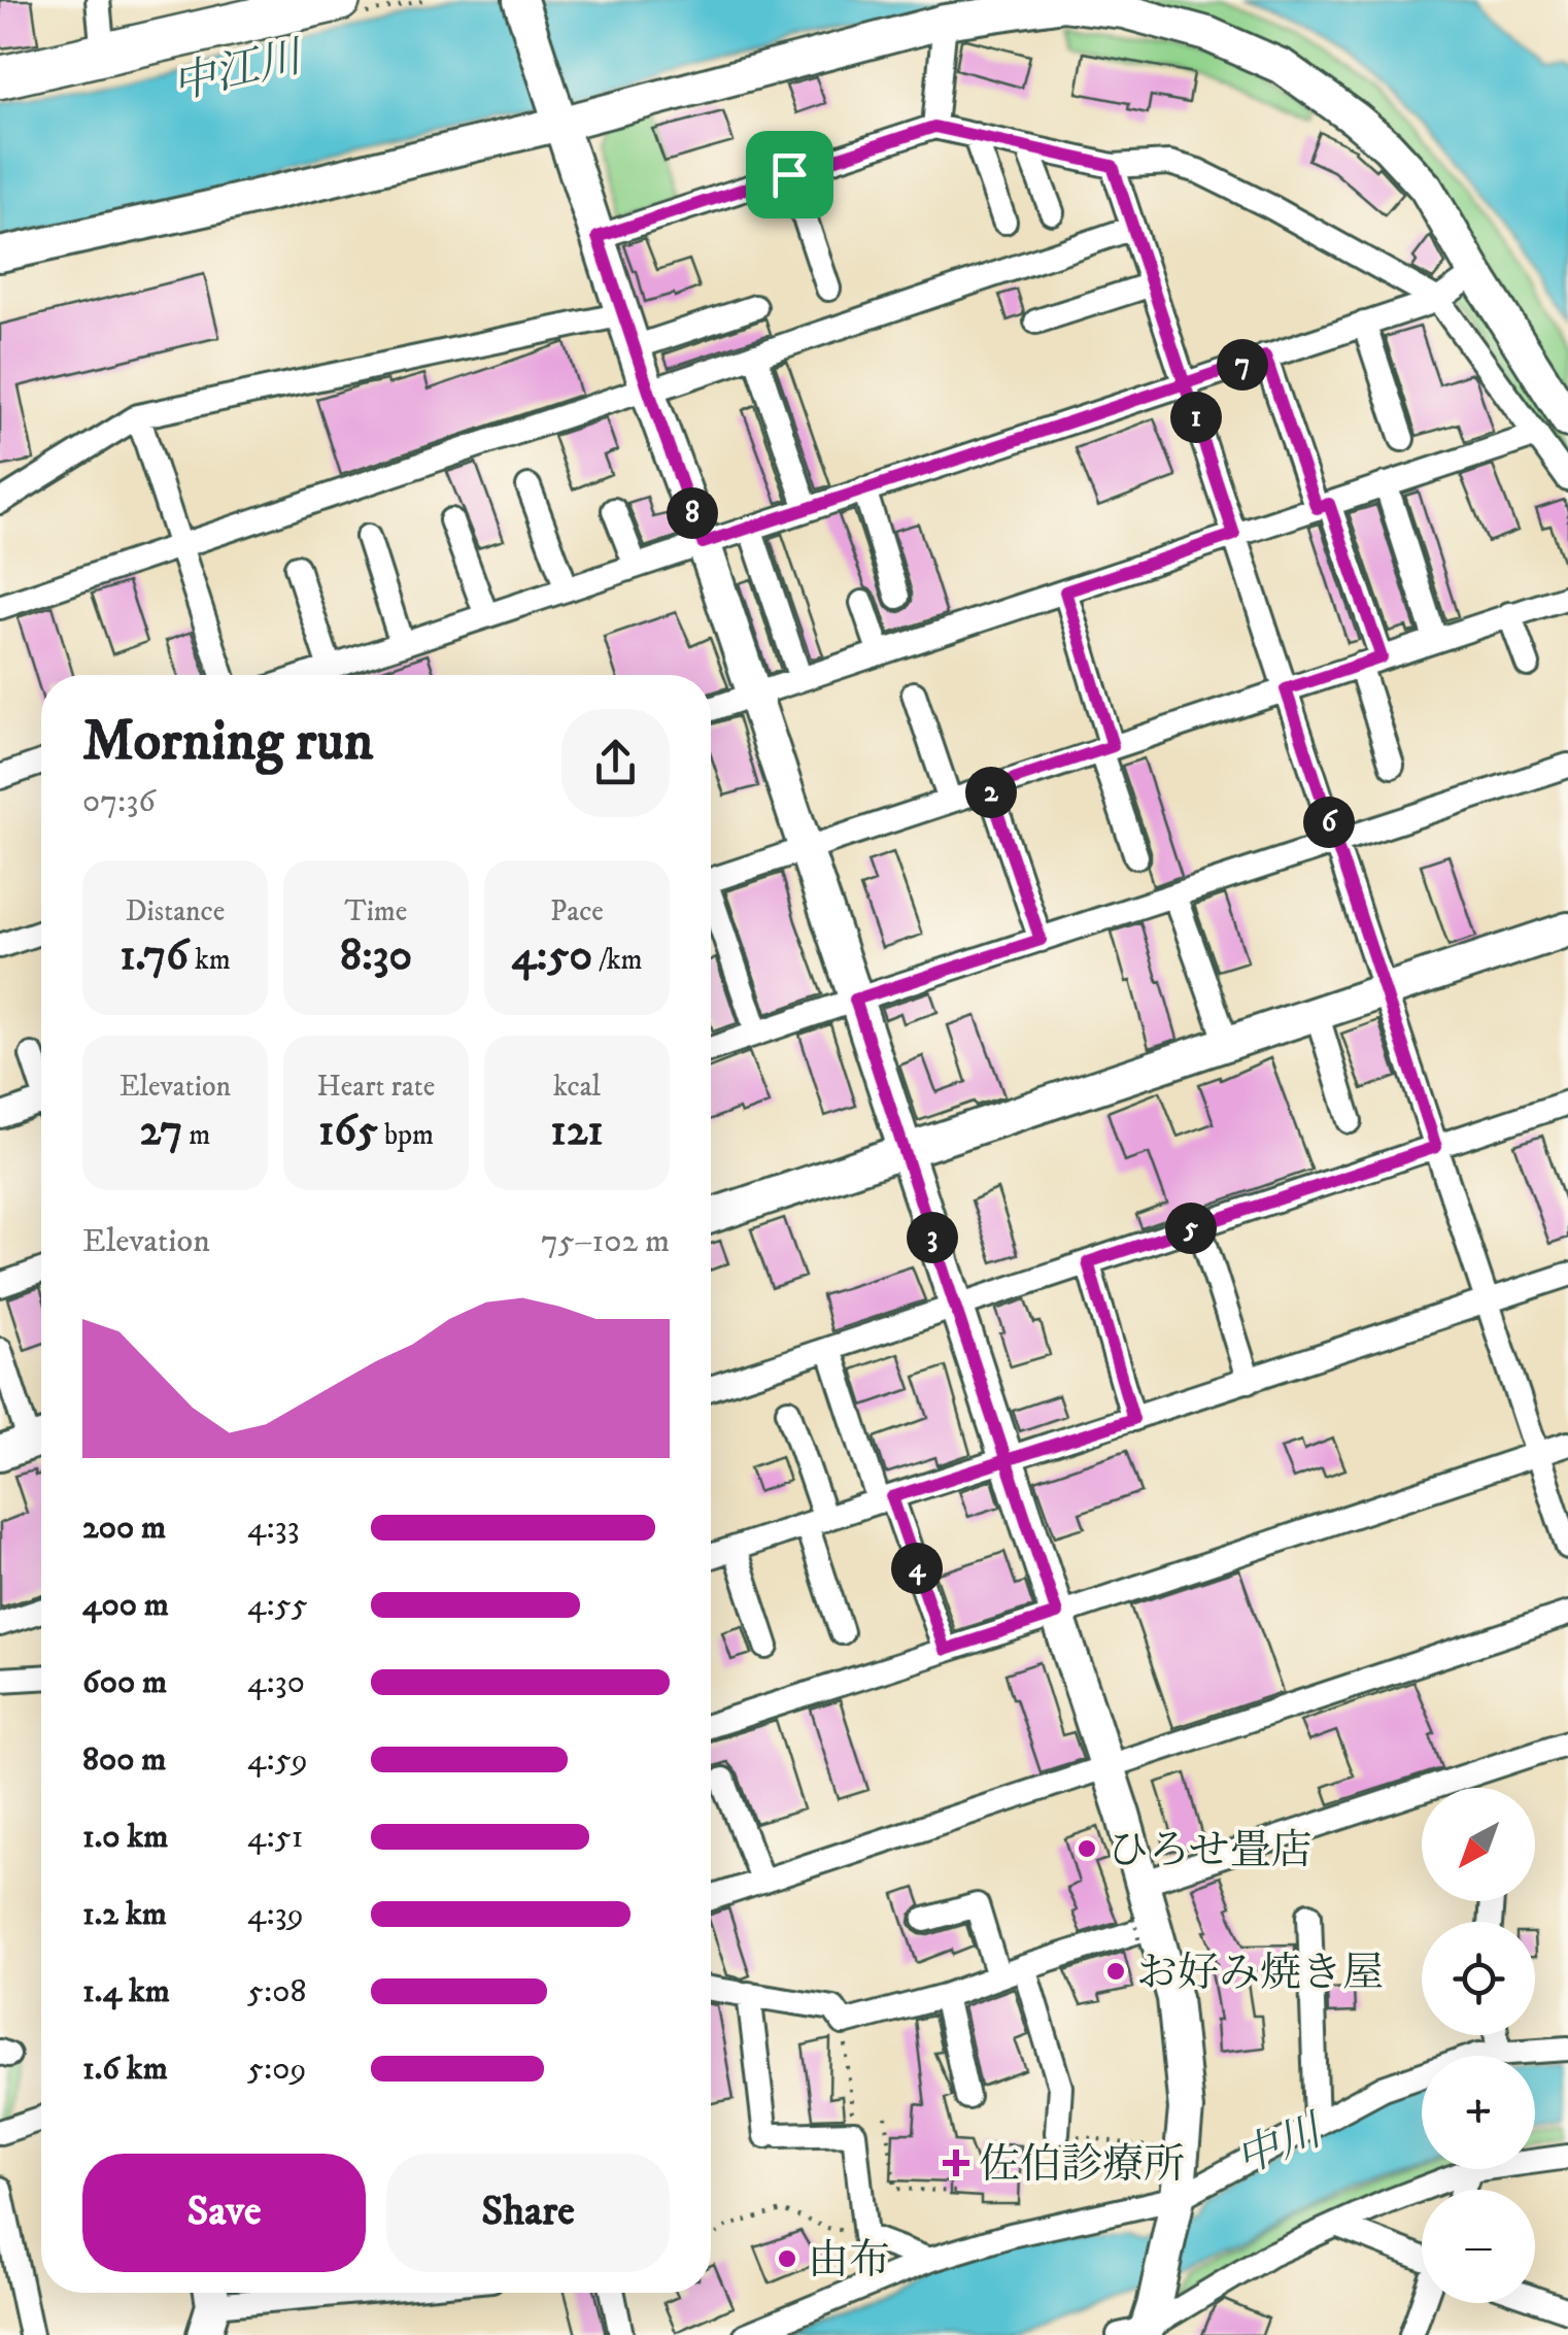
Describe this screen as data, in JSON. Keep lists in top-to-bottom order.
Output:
{
  "water": ["中江川", "中川"],
  "places": {
    "other": ["ひろせ畳店", "お好み焼き屋", "由布"],
    "health": ["佐伯診療所"]
  },
  "north": "bottom left",
  "page": {
    "pins": [
      "7",
      "1",
      "8",
      "2",
      "6",
      "5",
      "3",
      "4"
    ],
    "heading": ["Morning run", "07:36"],
    "stats": [
      ["Distance", "1.76 km"],
      ["Time", "8:30"],
      ["Pace", "4:50 /km"],
      ["Elevation", "27 m"],
      ["Heart rate", "165 bpm"],
      ["kcal", "121"]
    ],
    "chart": ["Elevation", "75–102 m"],
    "list": [
      {
        "name": "200 m",
        "note": "4:33"
      },
      {
        "name": "400 m",
        "note": "4:55"
      },
      {
        "name": "600 m",
        "note": "4:30"
      },
      {
        "name": "800 m",
        "note": "4:59"
      },
      {
        "name": "1.0 km",
        "note": "4:51"
      },
      {
        "name": "1.2 km",
        "note": "4:39"
      },
      {
        "name": "1.4 km",
        "note": "5:08"
      },
      {
        "name": "1.6 km",
        "note": "5:09"
      }
    ],
    "map_buttons": ["+", "−"],
    "buttons": ["Save", "Share"]
  }
}
